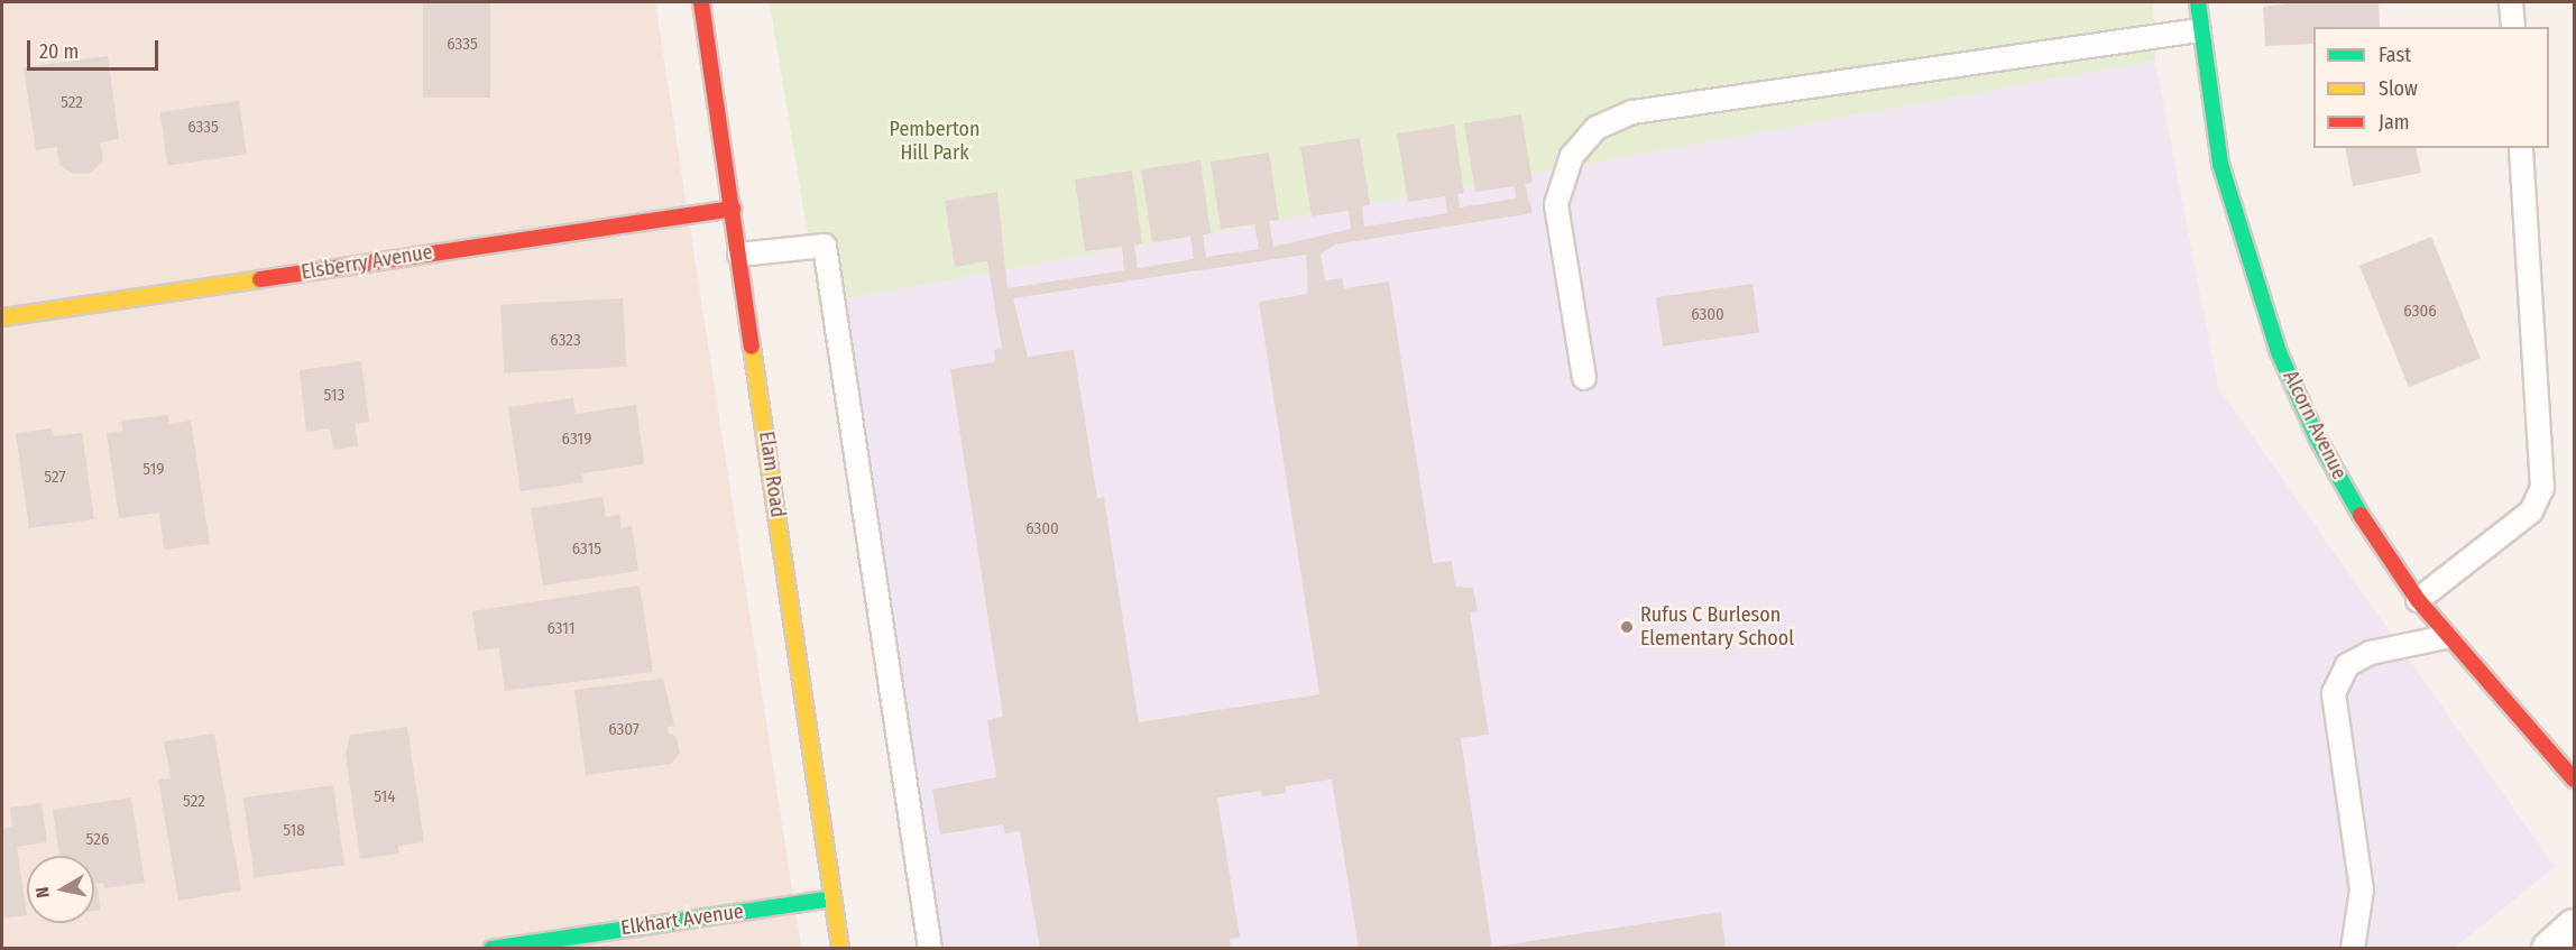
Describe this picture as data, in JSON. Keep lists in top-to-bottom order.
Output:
{
  "streets": {
    "street": [
      "Elsberry Avenue",
      "Alcorn Avenue",
      "Elam Road",
      "Elkhart Avenue"
    ]
  },
  "crossings": [
    ["Elsberry Avenue", "Elam Road"],
    ["Elam Road", "Elkhart Avenue"]
  ],
  "parks": ["Pemberton Hill Park"],
  "places": ["Rufus C Burleson Elementary School"],
  "house_numbers": [
    "6335",
    "522",
    "6335",
    "6306",
    "6300",
    "6323",
    "513",
    "6319",
    "519",
    "527",
    "6300",
    "6315",
    "6311",
    "6307",
    "514",
    "522",
    "518",
    "526"
  ],
  "legend": ["Fast", "Slow", "Jam"],
  "scale_bar": "20 m",
  "north": "left"
}
